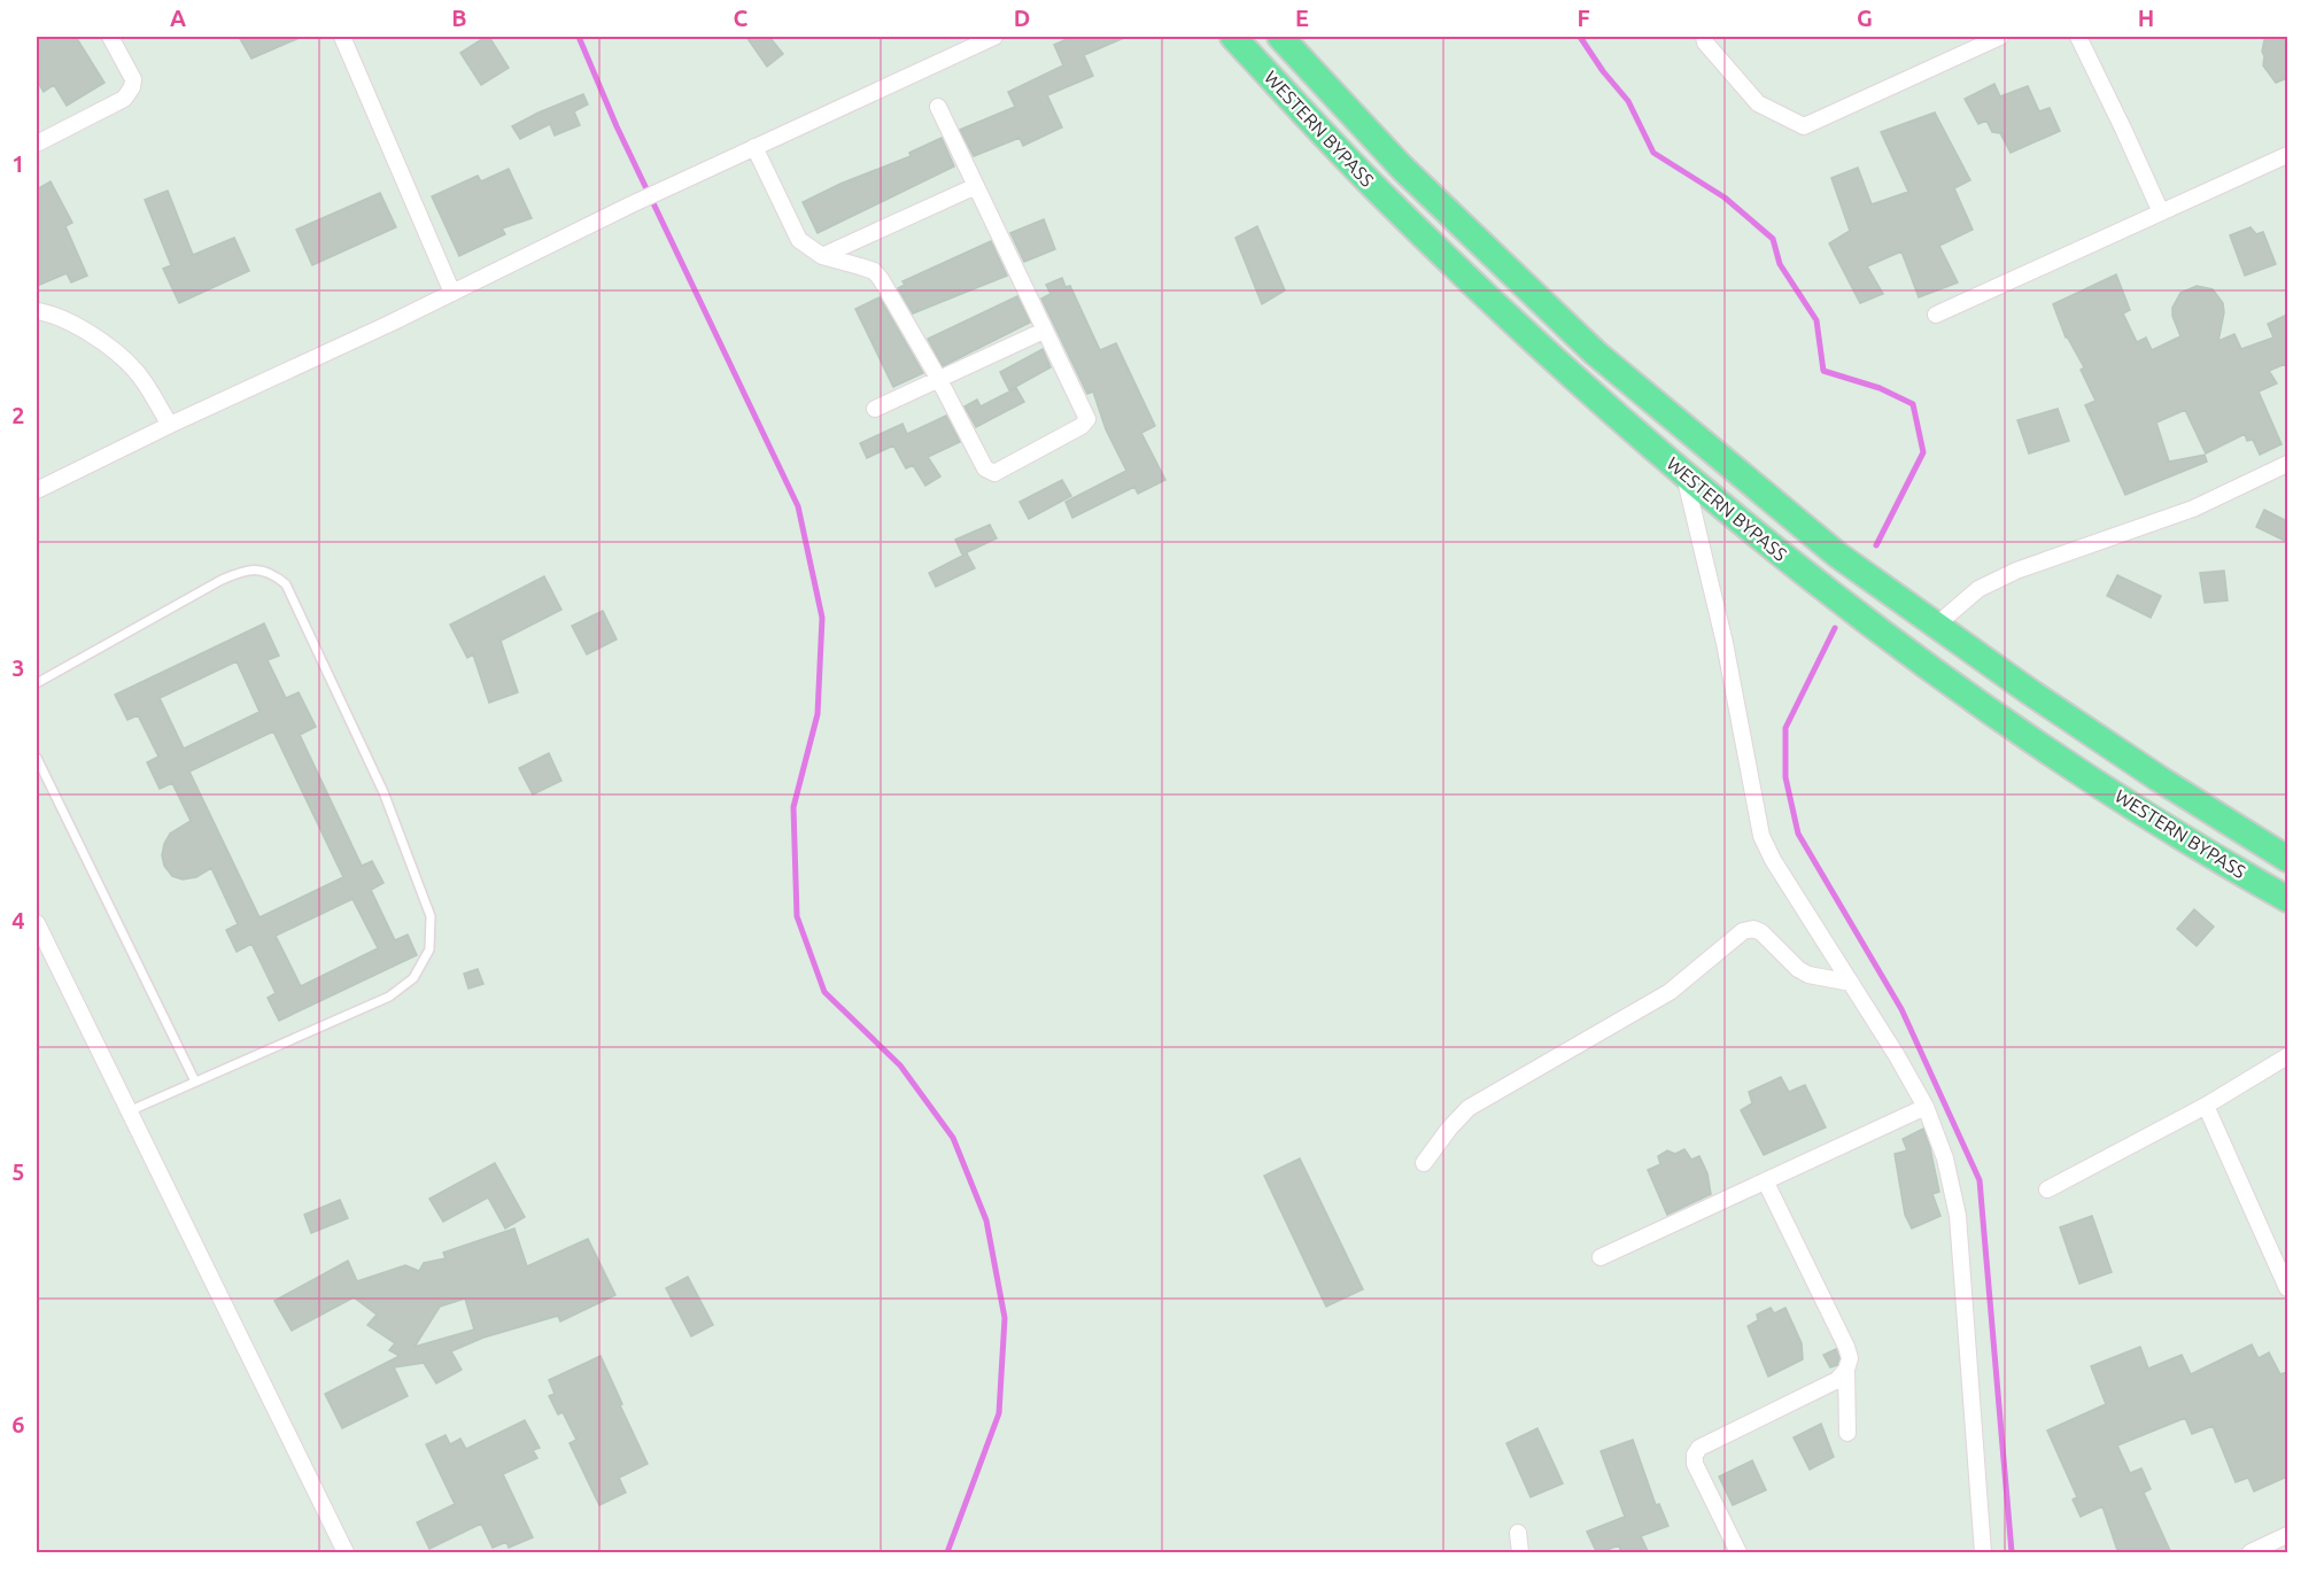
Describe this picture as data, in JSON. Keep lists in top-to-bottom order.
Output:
{
  "streets": {
    "main road": ["WESTERN BYPASS"]
  },
  "grid": {
    "columns": [
      "A",
      "B",
      "C",
      "D",
      "E",
      "F",
      "G",
      "H"
    ],
    "rows": [
      "1",
      "2",
      "3",
      "4",
      "5",
      "6"
    ]
  }
}
